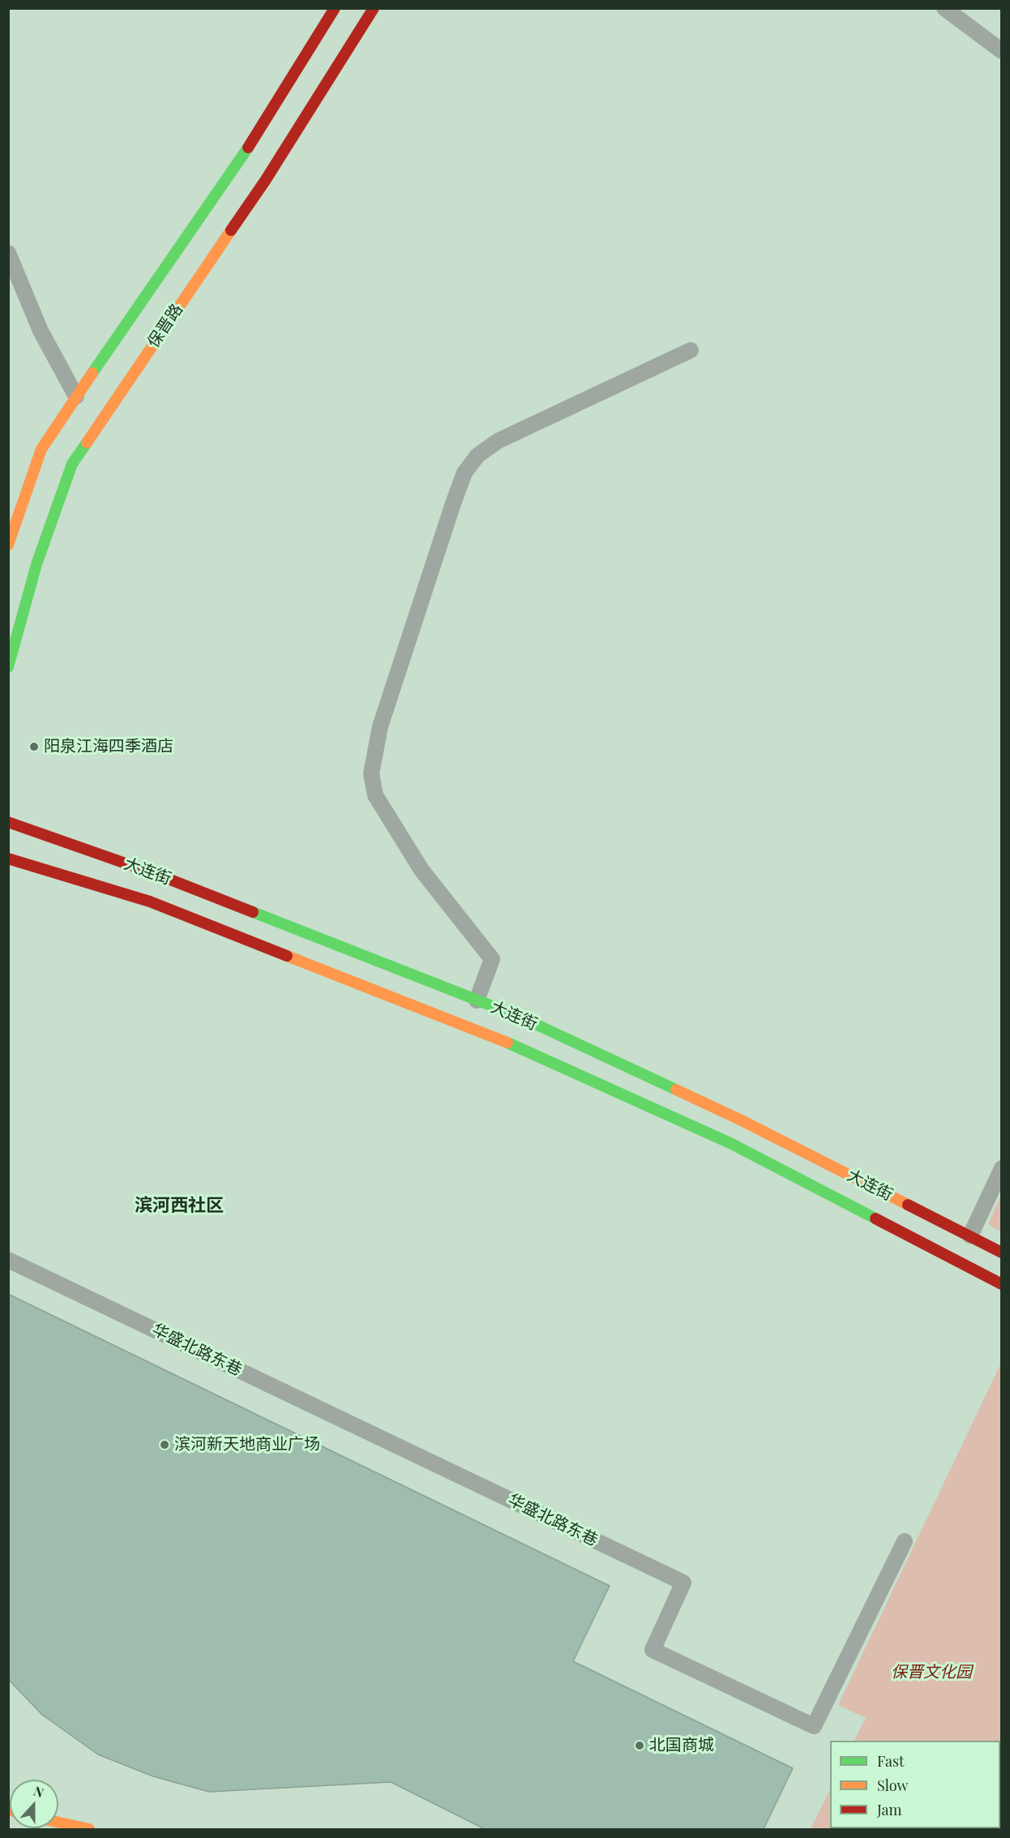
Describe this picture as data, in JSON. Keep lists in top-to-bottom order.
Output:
{
  "streets": {
    "main road": ["保晋路", "大连街"],
    "street": ["华盛北路东巷"]
  },
  "districts": ["滨河西社区"],
  "parks": ["保晋文化园"],
  "places": ["阳泉江海四季酒店", "滨河新天地商业广场", "北国商城"],
  "legend": ["Fast", "Slow", "Jam"],
  "north": "top"
}
